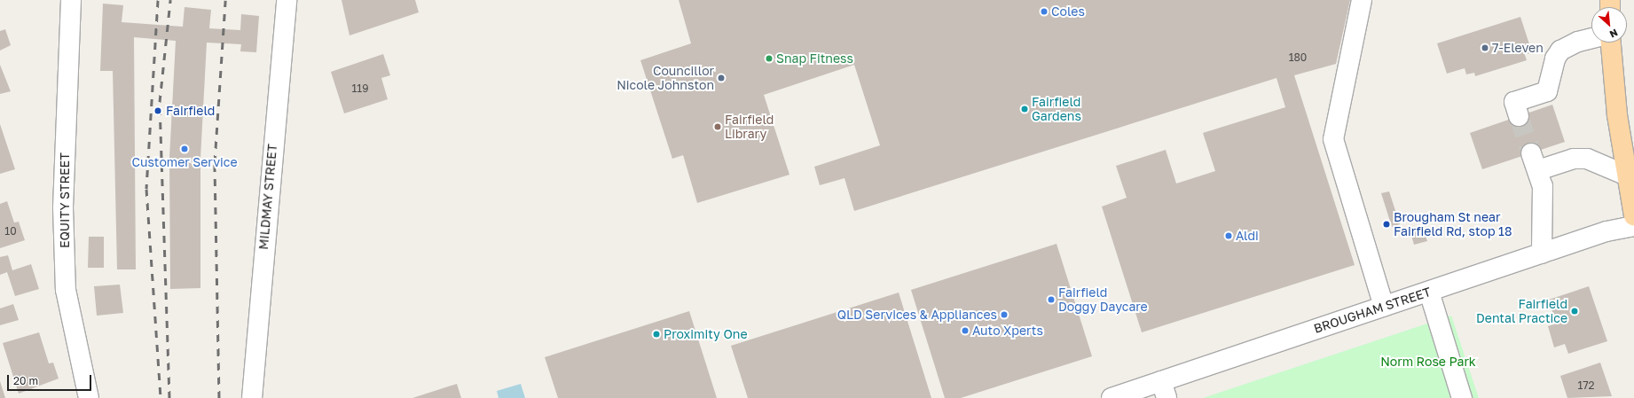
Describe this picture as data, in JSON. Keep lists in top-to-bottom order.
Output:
{
  "streets": {
    "street": ["MILDMAY STREET", "EQUITY STREET", "BROUGHAM STREET"]
  },
  "parks": ["Norm Rose Park"],
  "places": [
    "Coles",
    "7-Eleven",
    "Snap Fitness",
    "Councillor Nicole Johnston",
    "Fairfield Gardens",
    "Fairfield",
    "Fairfield Library",
    "Customer Service",
    "Brougham St near Fairfield Rd, stop 18",
    "Aldi",
    "Fairfield Doggy Daycare",
    "Fairfield Dental Practice",
    "QLD Services & Appliances",
    "Auto Xperts",
    "Proximity One"
  ],
  "house_numbers": [
    "180",
    "119",
    "10",
    "172"
  ],
  "scale_bar": "20 m",
  "north": "bottom right"
}
